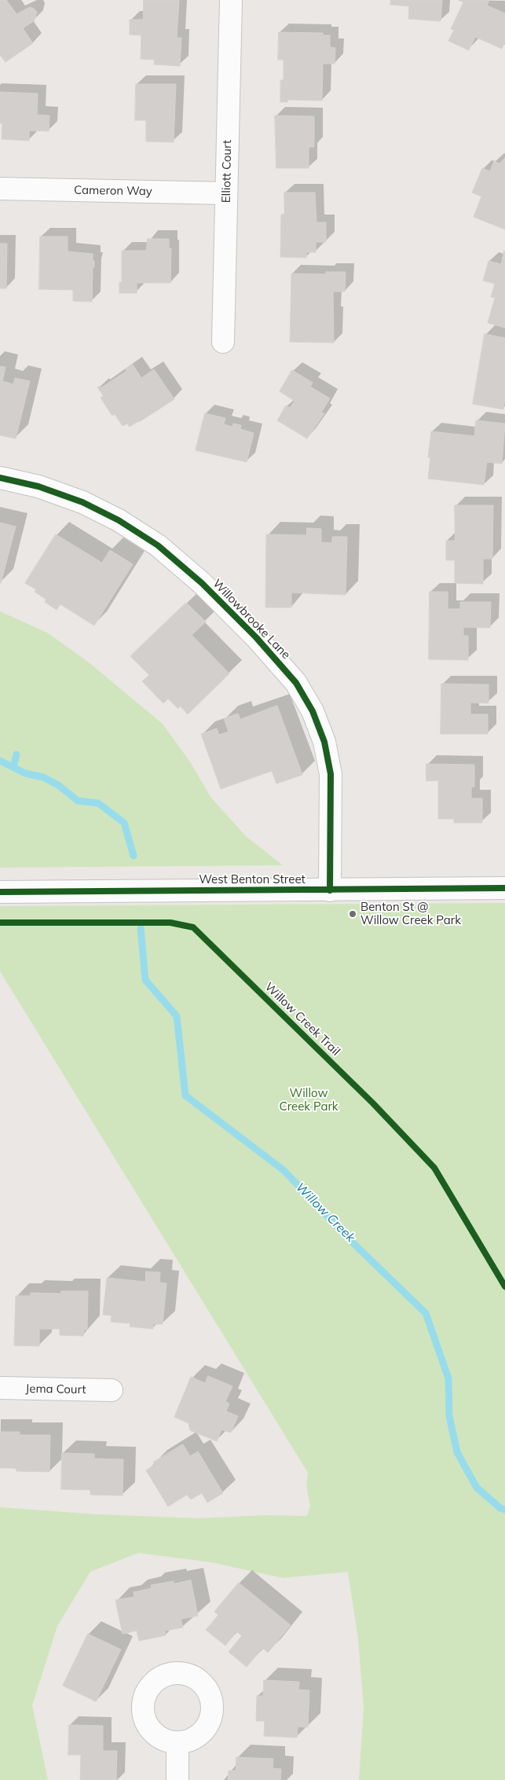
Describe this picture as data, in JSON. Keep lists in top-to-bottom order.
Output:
{
  "streets": {
    "street": [
      "Elliott Court",
      "Cameron Way",
      "Willowbrooke Lane",
      "West Benton Street",
      "Jema Court"
    ],
    "cycle path": ["Willow Creek Trail"]
  },
  "crossings": [
    ["Elliott Court", "Cameron Way"],
    ["Willowbrooke Lane", "West Benton Street"]
  ],
  "water": ["Willow Creek"],
  "parks": ["Willow Creek Park"],
  "places": ["Benton St @ Willow Creek Park"]
}
